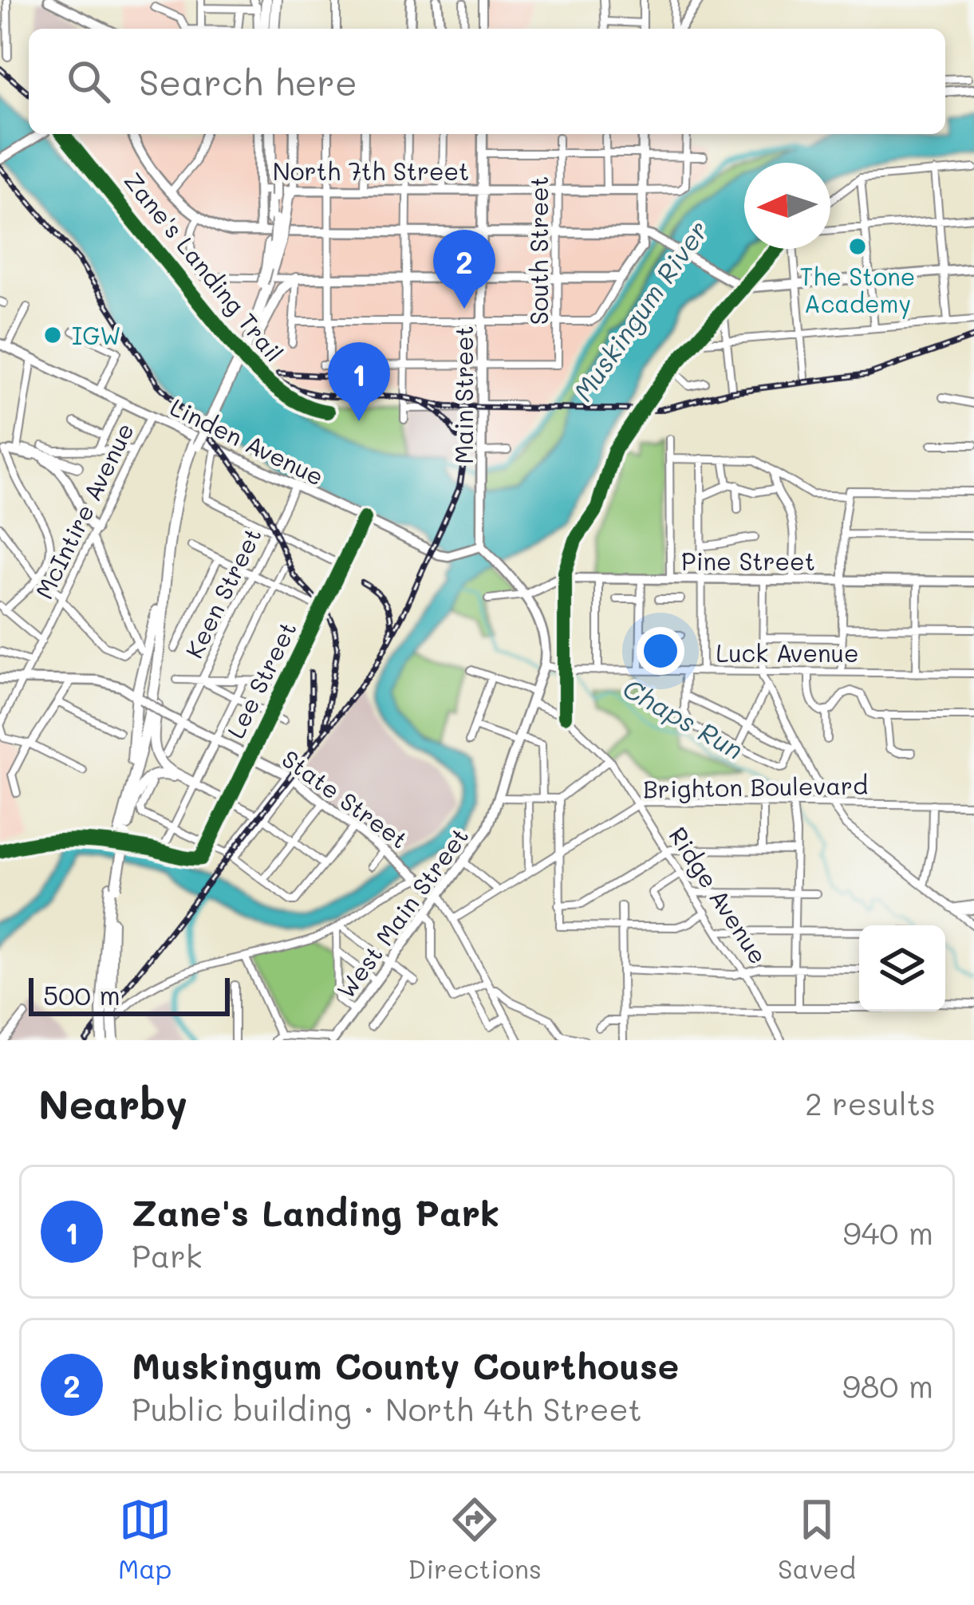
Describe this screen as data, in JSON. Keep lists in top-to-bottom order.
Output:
{
  "streets": {
    "main road": [
      "North 7th Street",
      "Main Street",
      "Linden Avenue",
      "Pine Street",
      "State Street",
      "West Main Street"
    ],
    "street": [
      "South Street",
      "McIntire Avenue",
      "Keen Street",
      "Luck Avenue",
      "Lee Street",
      "Brighton Boulevard",
      "Ridge Avenue"
    ],
    "cycle path": ["Zane's Landing Trail"]
  },
  "crossings": [
    ["North 7th Street", "South Street"],
    ["North 7th Street", "Main Street"],
    ["South Street", "Main Street"],
    ["Main Street", "Linden Avenue"],
    ["Linden Avenue", "McIntire Avenue"],
    ["Linden Avenue", "Keen Street"],
    ["Linden Avenue", "Lee Street"],
    ["Keen Street", "State Street"],
    ["Luck Avenue", "West Main Street"],
    ["Lee Street", "State Street"],
    ["Brighton Boulevard", "Ridge Avenue"],
    ["State Street", "West Main Street"],
    ["Ridge Avenue", "West Main Street"]
  ],
  "water": ["Muskingum River", "Chaps Run"],
  "places": ["The Stone Academy", "IGW"],
  "scale_bar": "500 m",
  "north": "left",
  "page": {
    "search": "Search here",
    "pins": ["2", "1"],
    "scale": "500 m",
    "heading": ["Nearby", "2 results"],
    "list": [
      {
        "mark": "1",
        "name": "Zane's Landing Park",
        "note": "Park",
        "value": "940 m"
      },
      {
        "mark": "2",
        "name": "Muskingum County Courthouse",
        "note": "Public building · North 4th Street",
        "value": "980 m"
      }
    ],
    "nav": ["Map", "Directions", "Saved"]
  }
}
